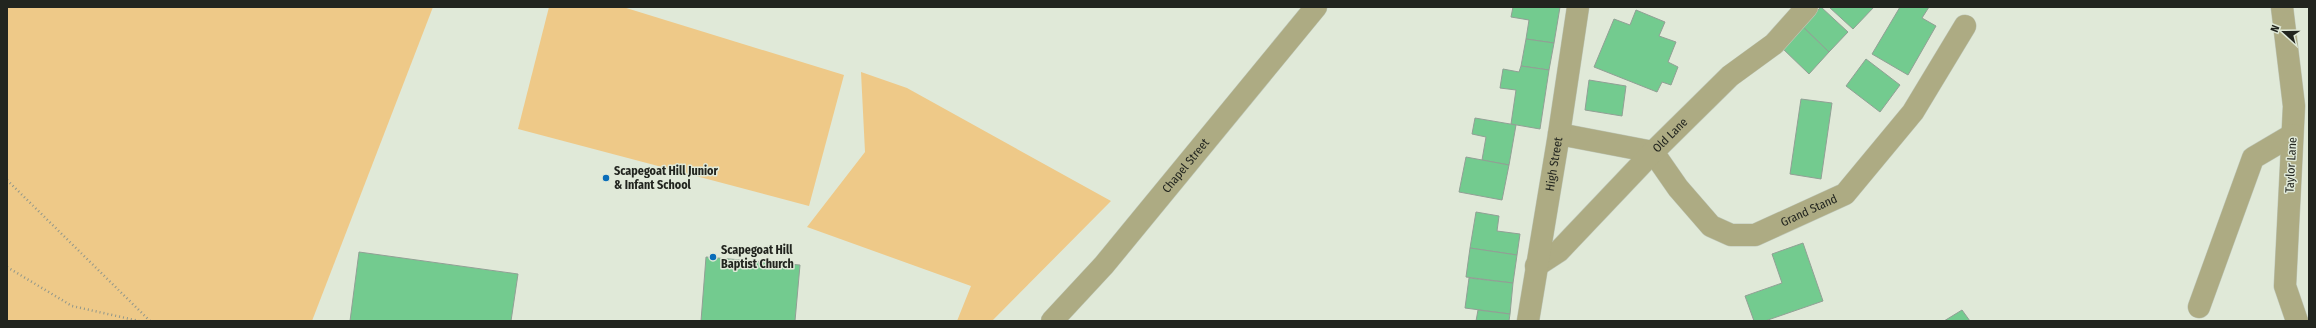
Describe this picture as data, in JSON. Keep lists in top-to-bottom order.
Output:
{
  "streets": {
    "street": [
      "Old Lane",
      "High Street",
      "Chapel Street",
      "Taylor Lane",
      "Grand Stand"
    ]
  },
  "crossings": [
    ["Old Lane", "High Street"],
    ["Old Lane", "Grand Stand"]
  ],
  "places": ["Scapegoat Hill Junior & Infant School", "Scapegoat Hill Baptist Church"],
  "north": "left"
}
